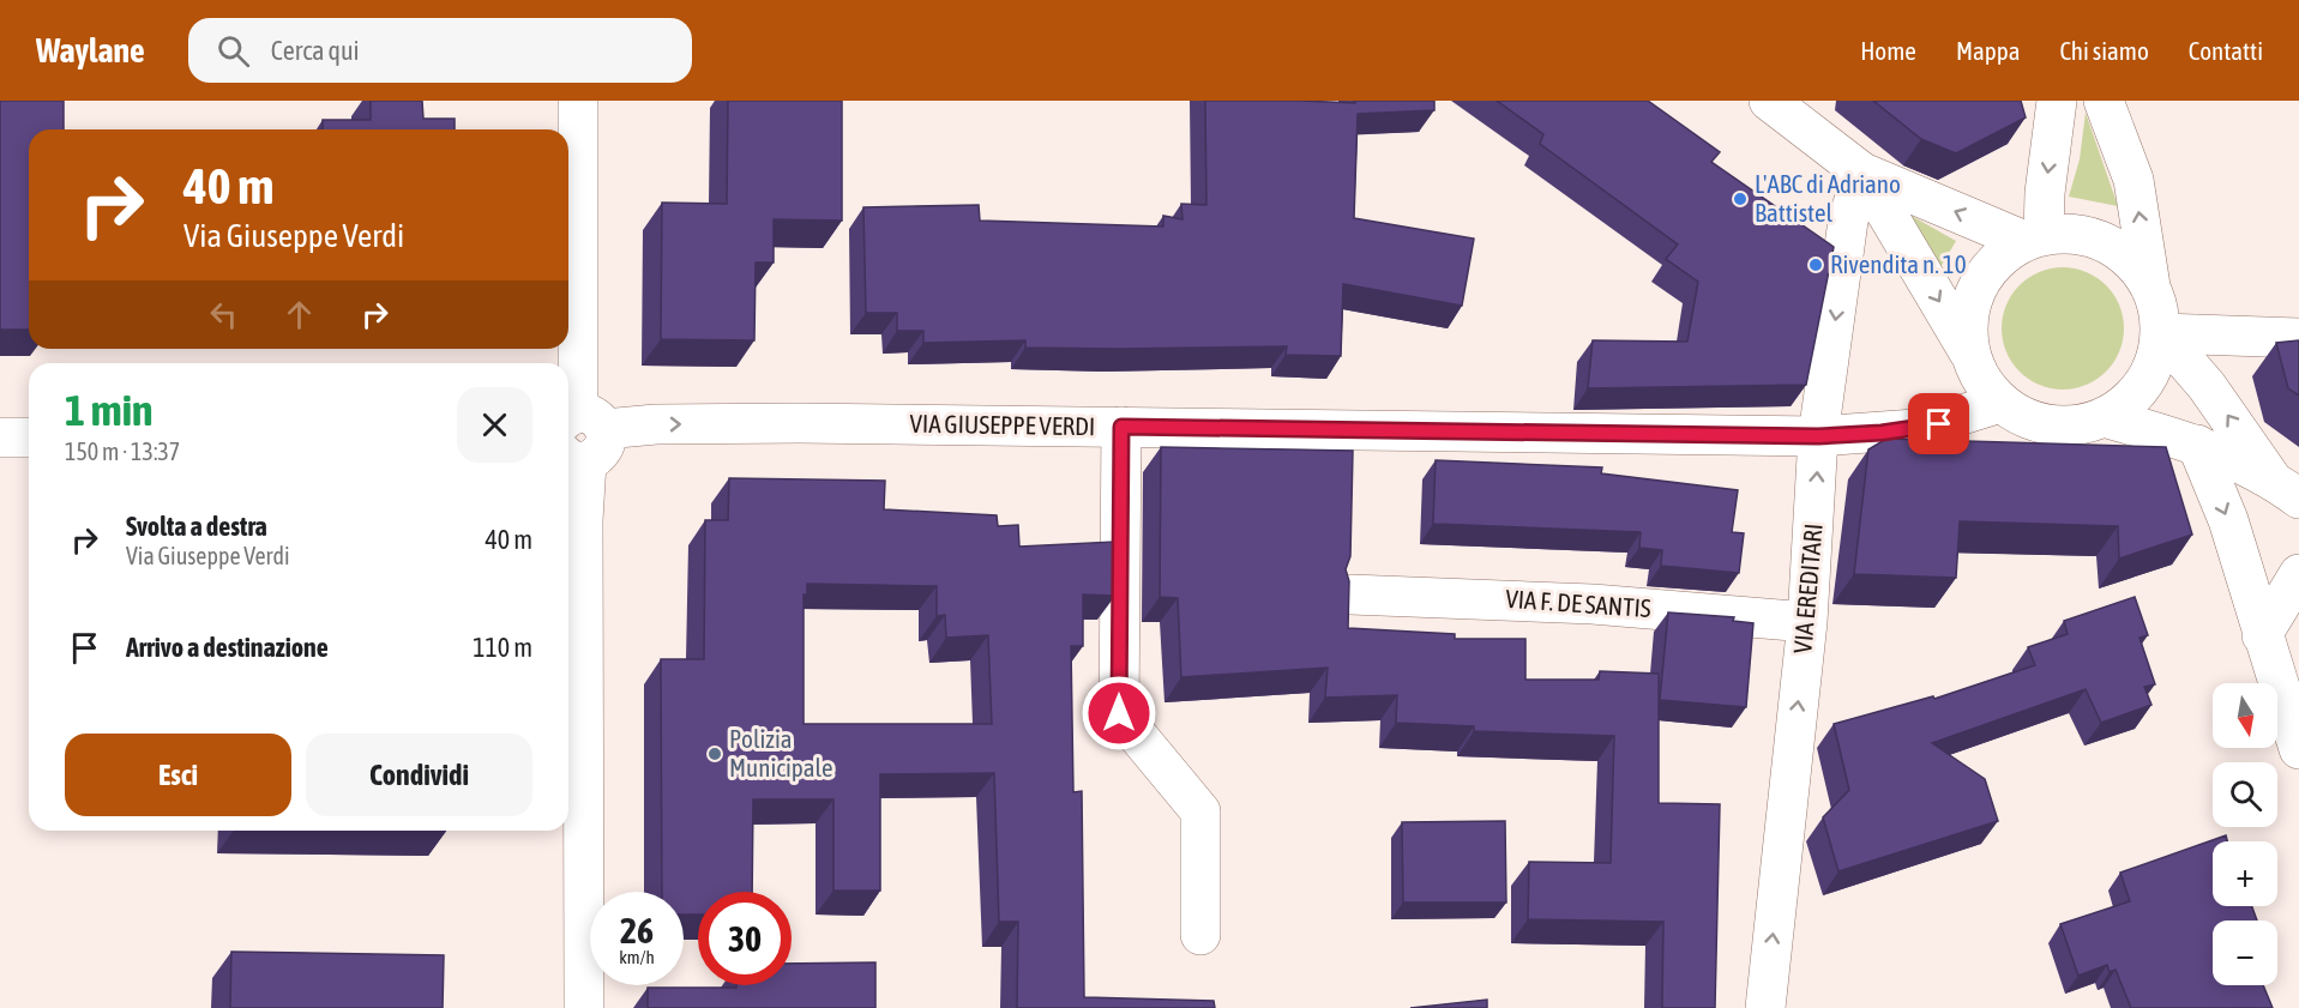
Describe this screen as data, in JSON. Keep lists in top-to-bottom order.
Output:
{
  "streets": {
    "street": ["VIA GIUSEPPE VERDI", "VIA EREDITARI", "VIA F. DE SANTIS"]
  },
  "crossings": [
    ["VIA GIUSEPPE VERDI", "VIA EREDITARI"],
    ["VIA EREDITARI", "VIA F. DE SANTIS"]
  ],
  "places": ["L'ABC di Adriano Battistel", "Rivendita n. 10", "Polizia Municipale"],
  "north": "bottom",
  "page": {
    "header": "Waylane",
    "search": "Cerca qui",
    "nav": [
      "Home",
      "Mappa",
      "Chi siamo",
      "Contatti"
    ],
    "turn": ["40 m", "Via Giuseppe Verdi"],
    "heading": ["1 min", "150 m · 13:37"],
    "list": [
      {
        "name": "Svolta a destra",
        "note": "Via Giuseppe Verdi",
        "value": "40 m"
      },
      {
        "name": "Arrivo a destinazione",
        "value": "110 m"
      }
    ],
    "map_buttons": ["+", "−"],
    "buttons": ["Esci", "Condividi"],
    "speed": "26 km/h",
    "limit": "30"
  }
}
